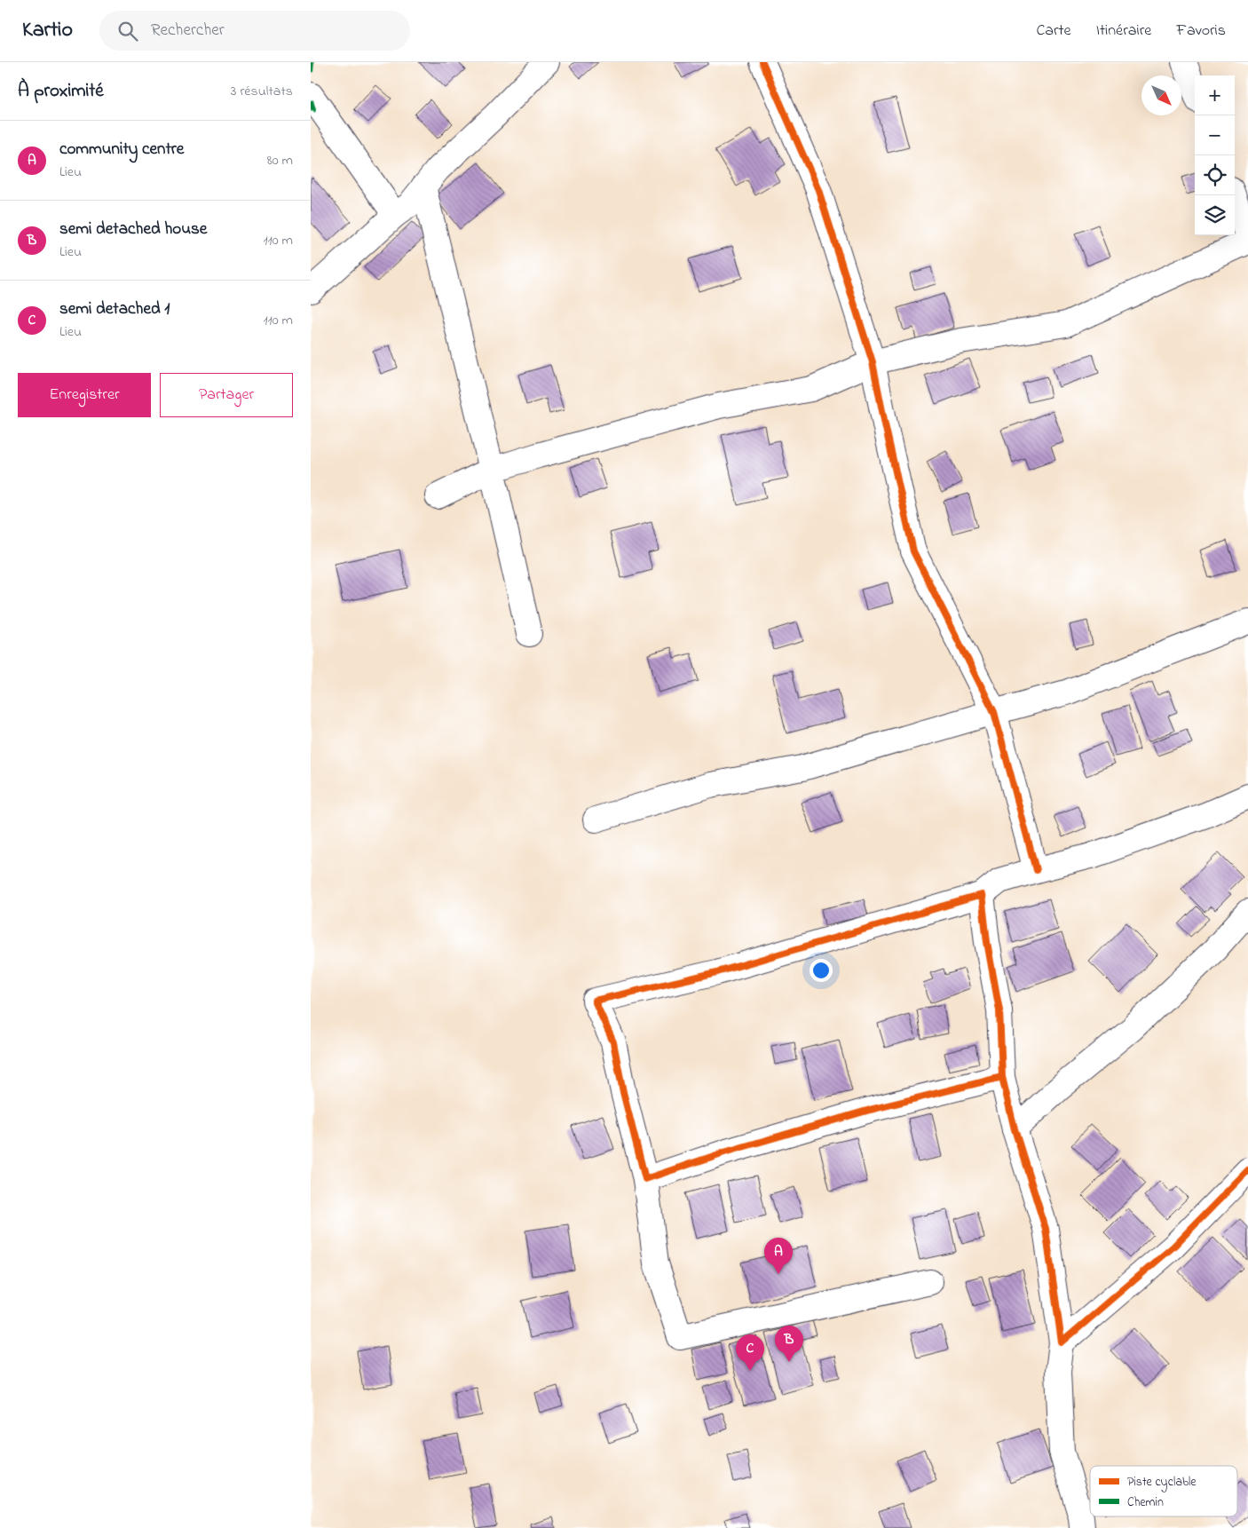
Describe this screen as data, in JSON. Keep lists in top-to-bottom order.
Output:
{
  "legend": ["Piste cyclable", "Chemin"],
  "north": "bottom right",
  "page": {
    "header": "Kartio",
    "search": "Rechercher",
    "nav": ["Carte", "Itinéraire", "Favoris"],
    "heading": ["À proximité", "3 résultats"],
    "map_buttons": ["+", "−"],
    "list": [
      {
        "mark": "A",
        "name": "community centre",
        "note": "Lieu",
        "value": "80 m"
      },
      {
        "mark": "B",
        "name": "semi detached house",
        "note": "Lieu",
        "value": "110 m"
      },
      {
        "mark": "C",
        "name": "semi detached 1",
        "note": "Lieu",
        "value": "110 m"
      }
    ],
    "buttons": ["Enregistrer", "Partager"],
    "pins": ["A", "B", "C"]
  }
}
